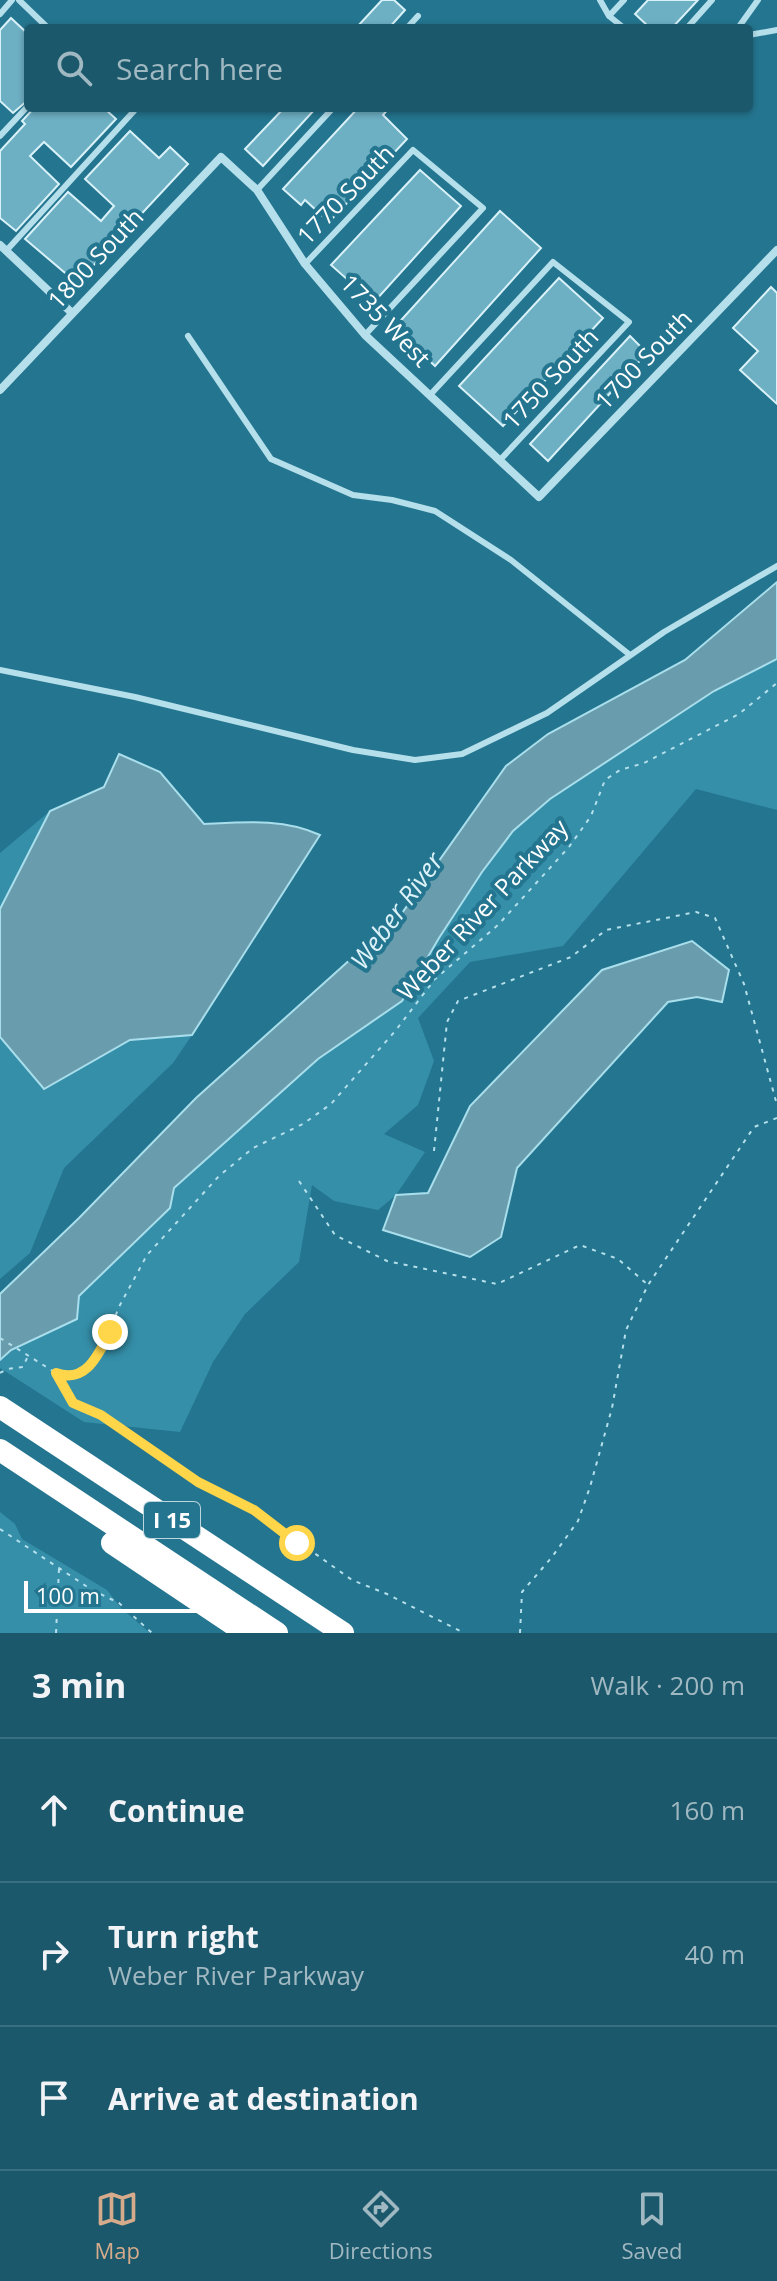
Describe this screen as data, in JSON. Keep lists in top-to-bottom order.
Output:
{
  "streets": {
    "highway": ["I 15"],
    "street": ["1800 South", "1735 West", "1700 South"],
    "lane": ["1770 South", "1750 South"],
    "path": ["Weber River Parkway"]
  },
  "crossings": [
    ["1770 South", "1735 West"],
    ["1800 South", "1735 West"],
    ["1735 West", "1700 South"],
    ["1735 West", "1750 South"]
  ],
  "water": ["Weber River"],
  "scale_bar": "100 m",
  "page": {
    "search": "Search here",
    "scale": "100 m",
    "heading": ["3 min", "Walk · 200 m"],
    "list": [
      ["Continue", "160 m"],
      ["Turn right", "Weber River Parkway", "40 m"],
      "Arrive at destination"
    ],
    "nav": ["Map", "Directions", "Saved"]
  }
}
